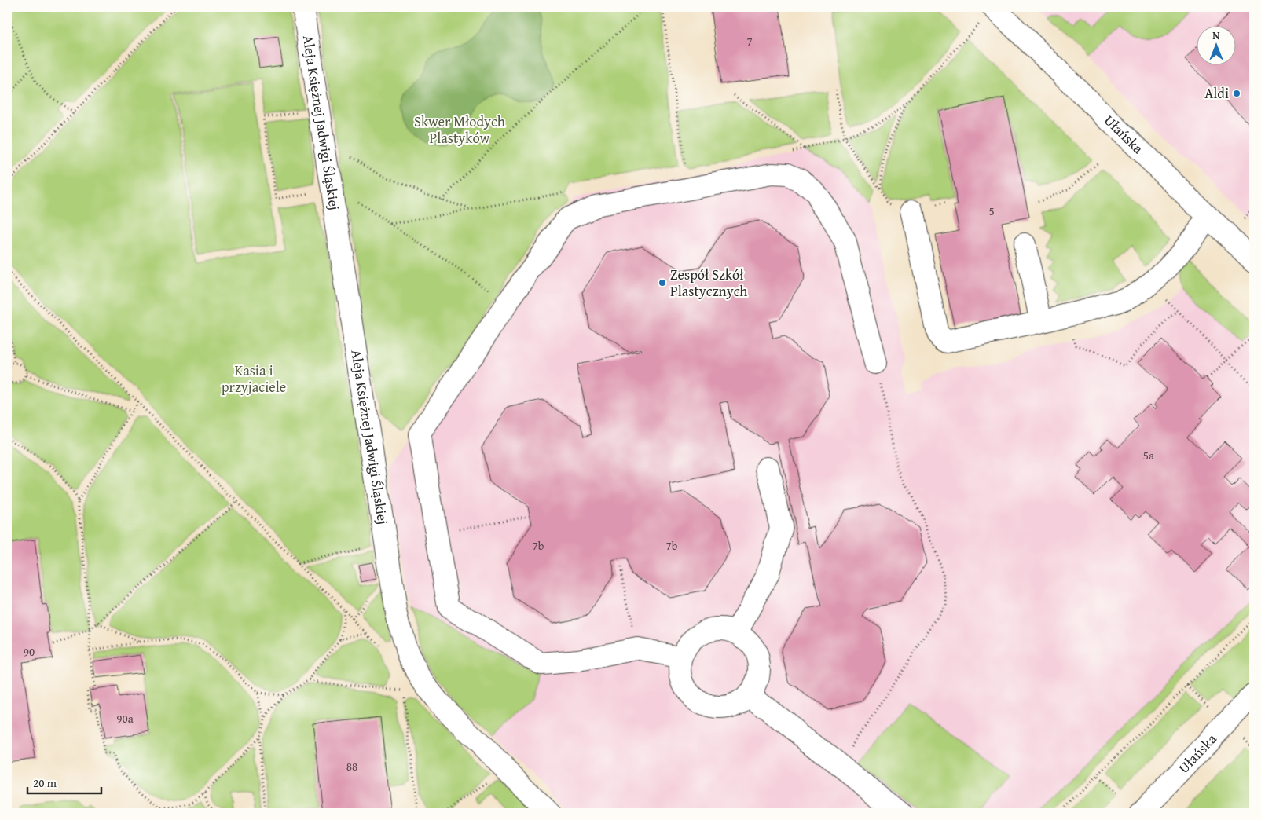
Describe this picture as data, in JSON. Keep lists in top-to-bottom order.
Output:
{
  "streets": {
    "street": ["Aleja Księżnej Jadwigi Śląskiej", "Ułańska"]
  },
  "parks": ["Skwer Młodych Plastyków", "Kasia i przyjaciele"],
  "places": ["Aldi", "Zespół Szkół Plastycznych"],
  "house_numbers": [
    "7",
    "5",
    "5a",
    "7b",
    "7b",
    "90",
    "90a",
    "88"
  ],
  "scale_bar": "20 m",
  "north": "top"
}
